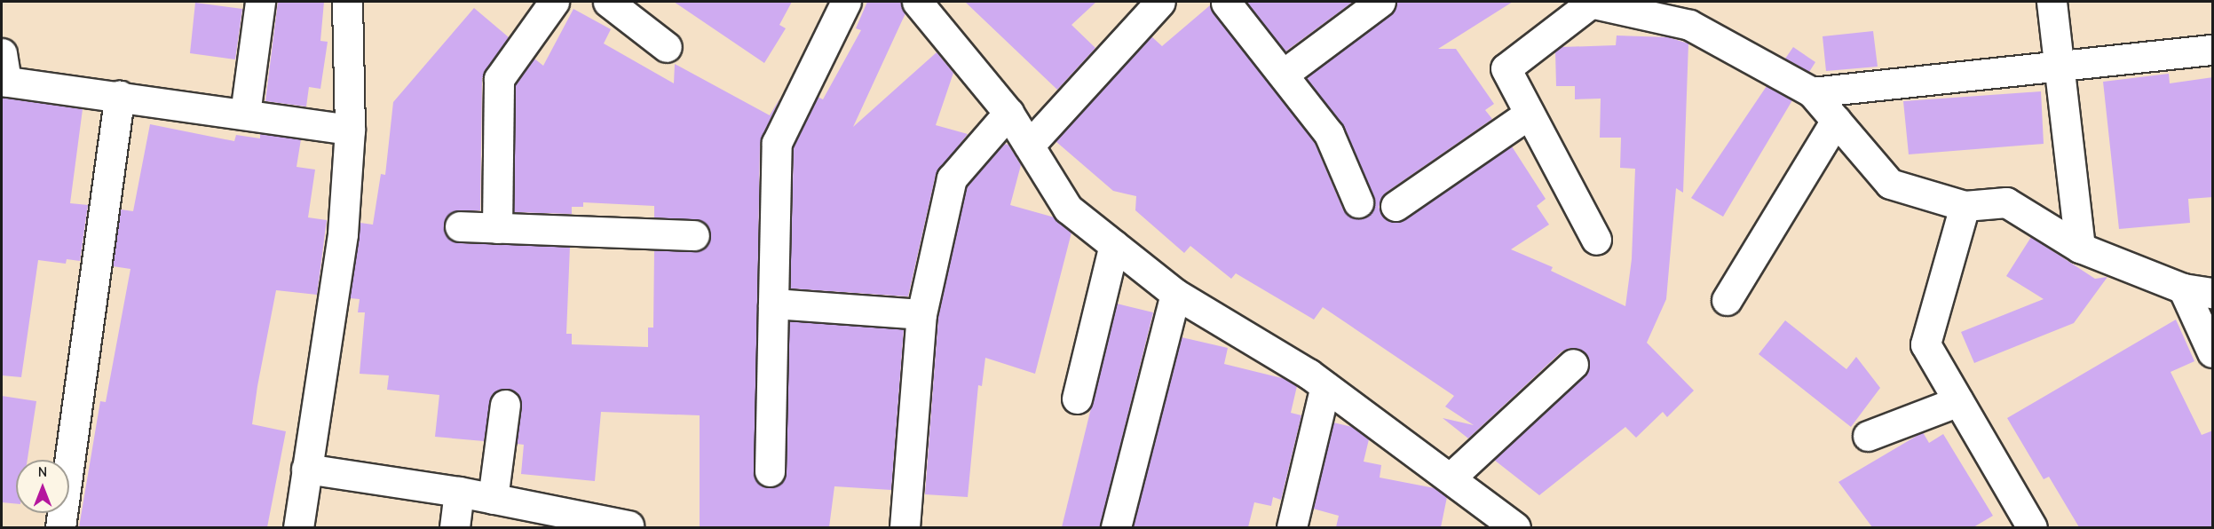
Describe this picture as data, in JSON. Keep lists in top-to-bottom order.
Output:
{
  "north": "top"
}
